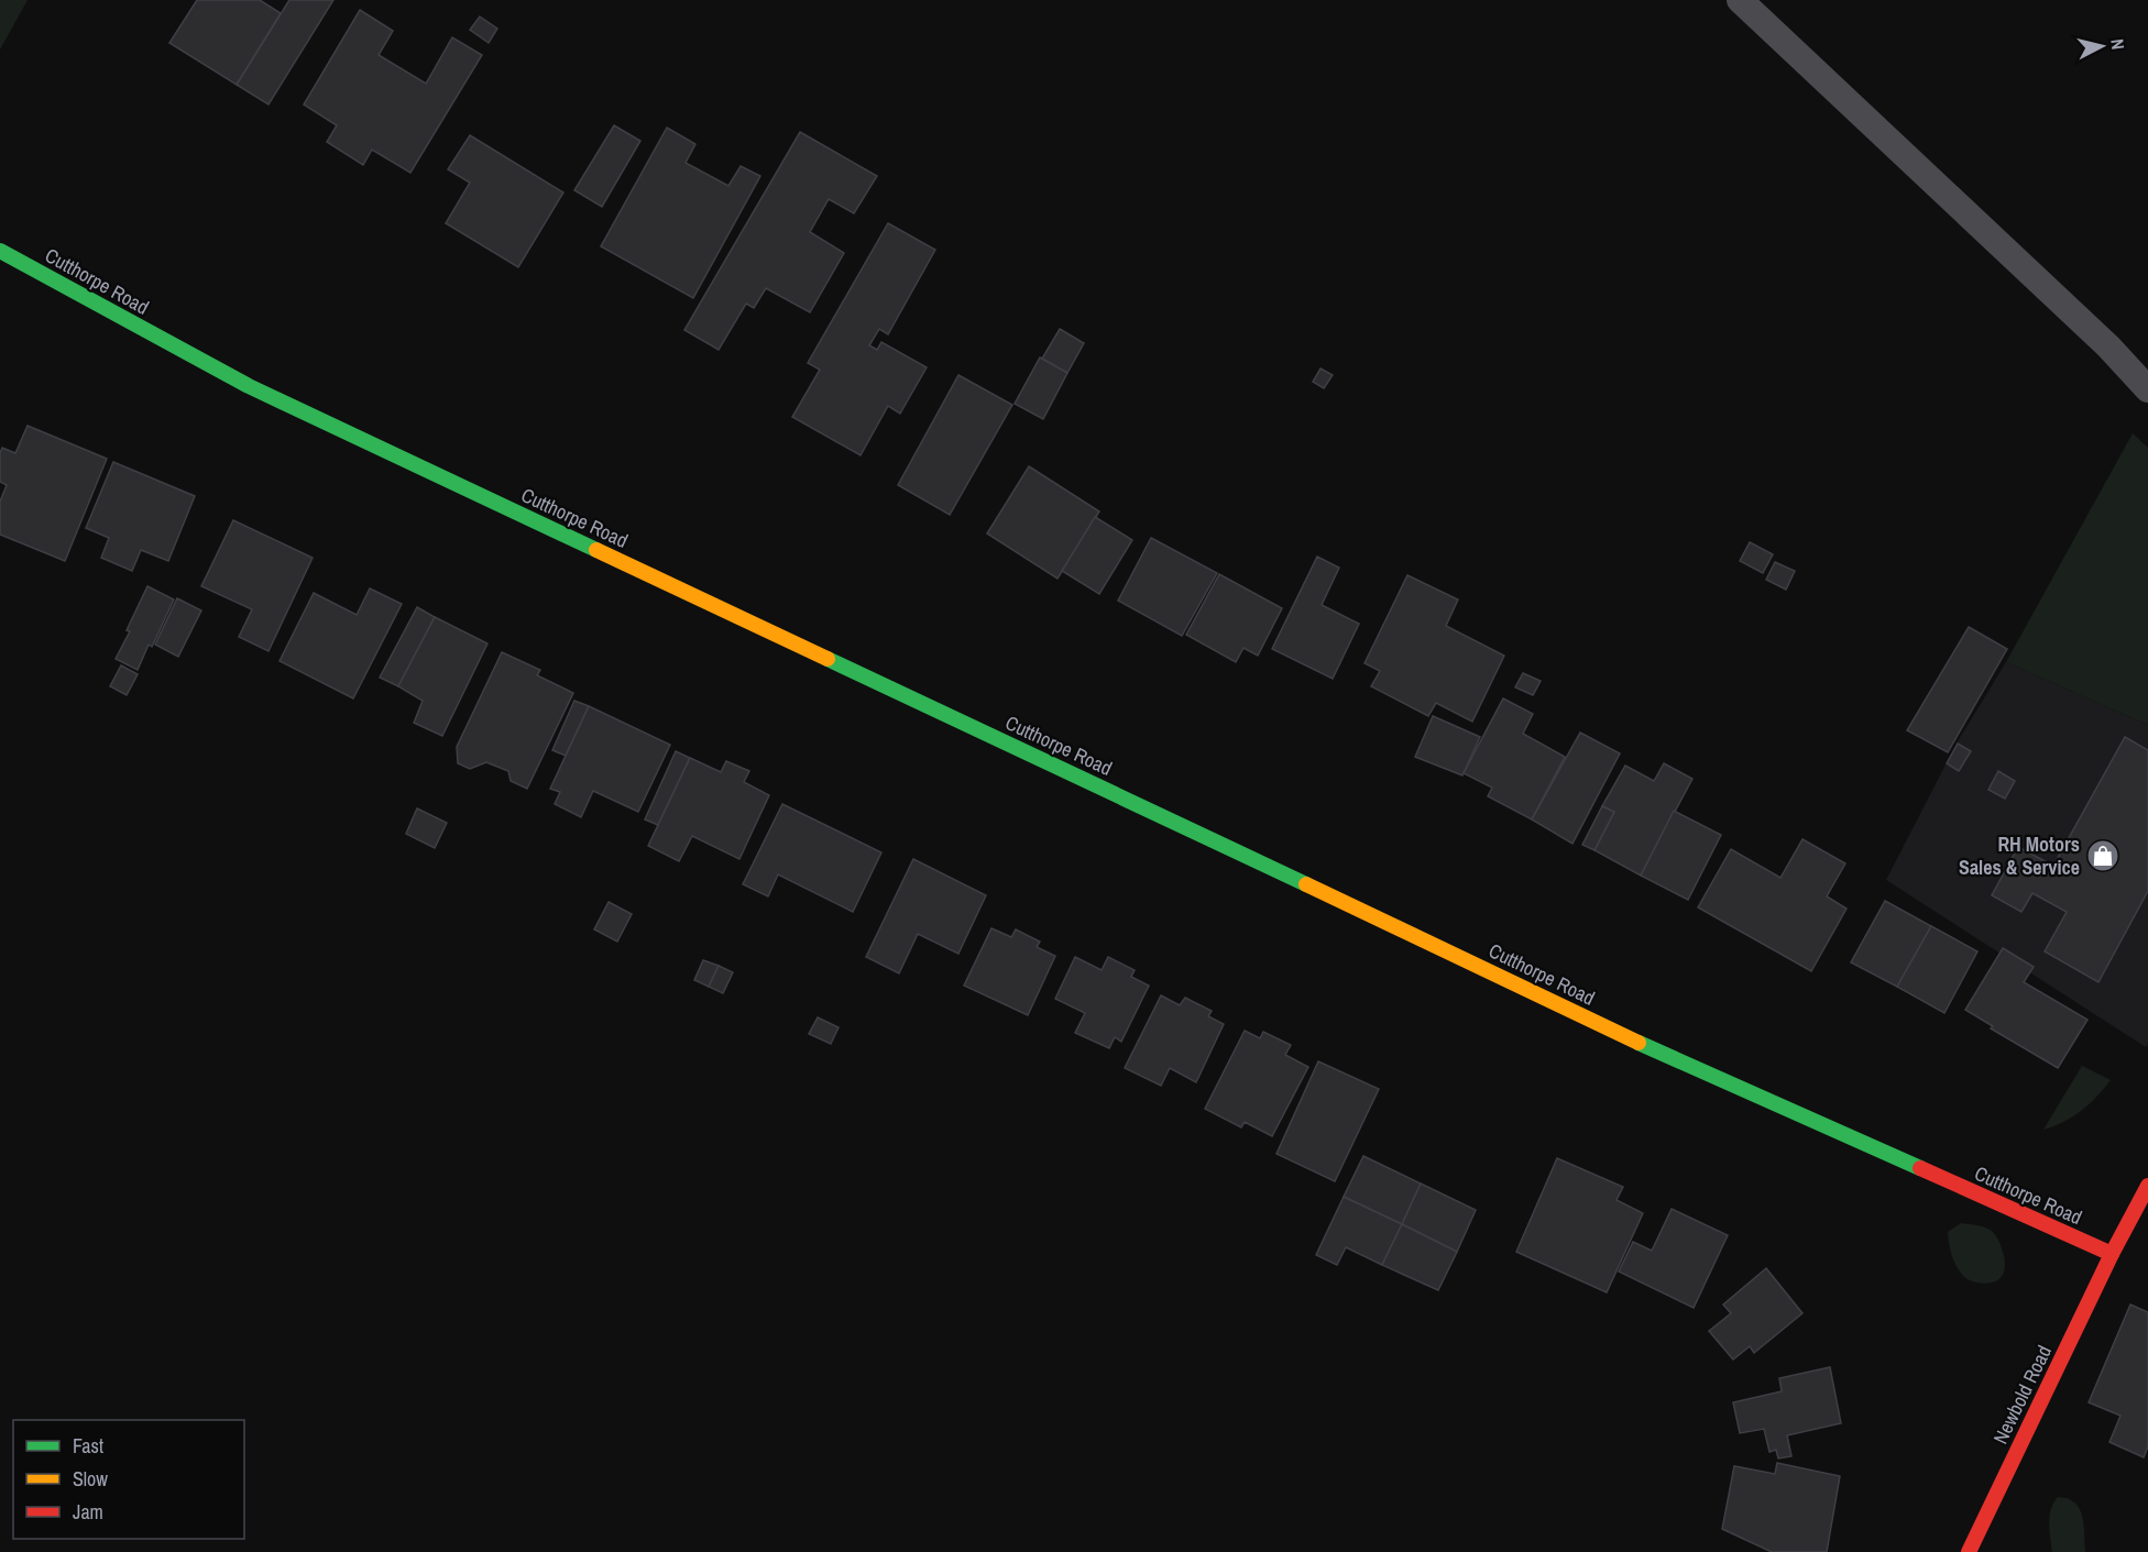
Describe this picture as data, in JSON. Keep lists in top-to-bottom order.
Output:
{
  "streets": {
    "main road": ["Cutthorpe Road", "Newbold Road"]
  },
  "crossings": [
    ["Cutthorpe Road", "Newbold Road"]
  ],
  "places": {
    "shop": ["RH Motors Sales & Service"]
  },
  "legend": ["Fast", "Slow", "Jam"],
  "north": "right"
}
